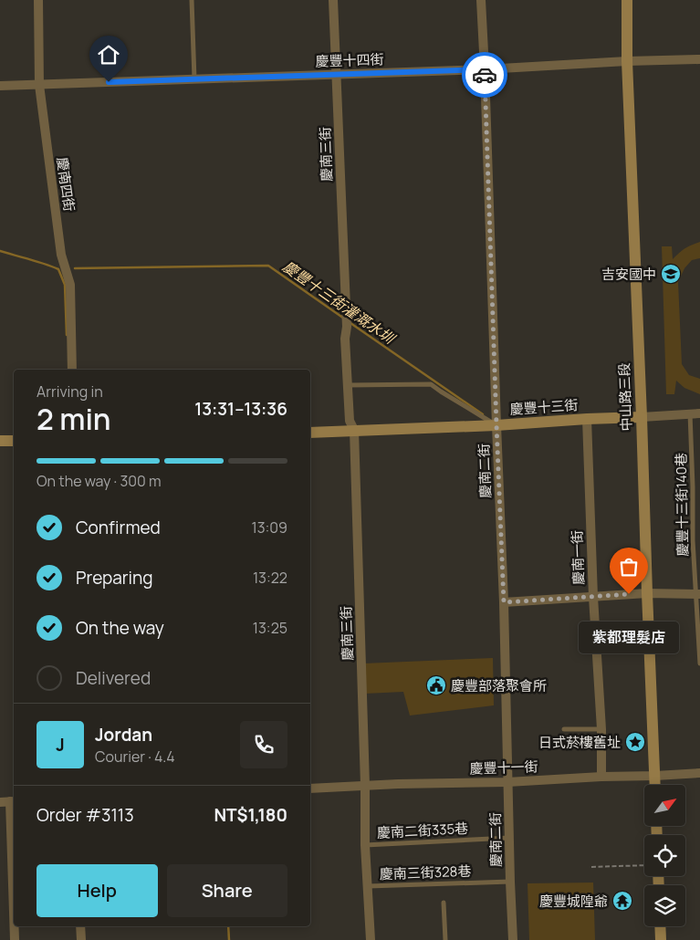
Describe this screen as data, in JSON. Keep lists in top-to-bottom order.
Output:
{
  "streets": {
    "street": [
      "慶豐十四街",
      "慶南三街",
      "慶南四街",
      "中山路三段",
      "慶豐十三街",
      "慶南二街",
      "慶南一街",
      "慶豐十一街"
    ],
    "lane": ["慶豐十三街140巷", "慶南二街335巷", "慶南三街328巷"]
  },
  "crossings": [
    ["慶豐十四街", "慶南三街"],
    ["慶豐十四街", "慶南四街"],
    ["慶豐十四街", "中山路三段"],
    ["慶豐十四街", "慶南二街"],
    ["慶南三街", "慶豐十三街"],
    ["慶南三街", "慶豐十一街"],
    ["慶南三街", "慶南二街335巷"],
    ["慶南三街", "慶南三街328巷"],
    ["中山路三段", "慶豐十三街"],
    ["中山路三段", "慶豐十一街"],
    ["慶豐十三街", "慶南二街"],
    ["慶豐十三街", "慶豐十三街140巷"],
    ["慶豐十三街", "慶南一街"],
    ["慶南二街", "慶豐十一街"],
    ["慶南二街", "慶南二街335巷"],
    ["慶南二街", "慶南三街328巷"],
    ["慶南一街", "慶豐十一街"]
  ],
  "water": ["慶豐十三街灌溉水圳"],
  "places": {
    "school or university": ["吉安國中"],
    "other": ["紫都理髮店"],
    "public building": ["慶豐部落聚會所"],
    "place": ["日式菸樓舊址"],
    "temple": ["慶豐城隍爺"]
  },
  "north": "top right",
  "page": {
    "heading": ["2 min", "Arriving in", "13:31–13:36"],
    "panel": [
      "Jordan",
      "Courier · 4.4",
      "Order #3113",
      "NT$1,180"
    ],
    "bar": "On the way · 300 m",
    "list": [
      ["Confirmed", "13:09"],
      ["Preparing", "13:22"],
      ["On the way", "13:25"],
      "Delivered"
    ],
    "bubble": "紫都理髮店",
    "round": "J",
    "buttons": ["Help", "Share"]
  }
}
